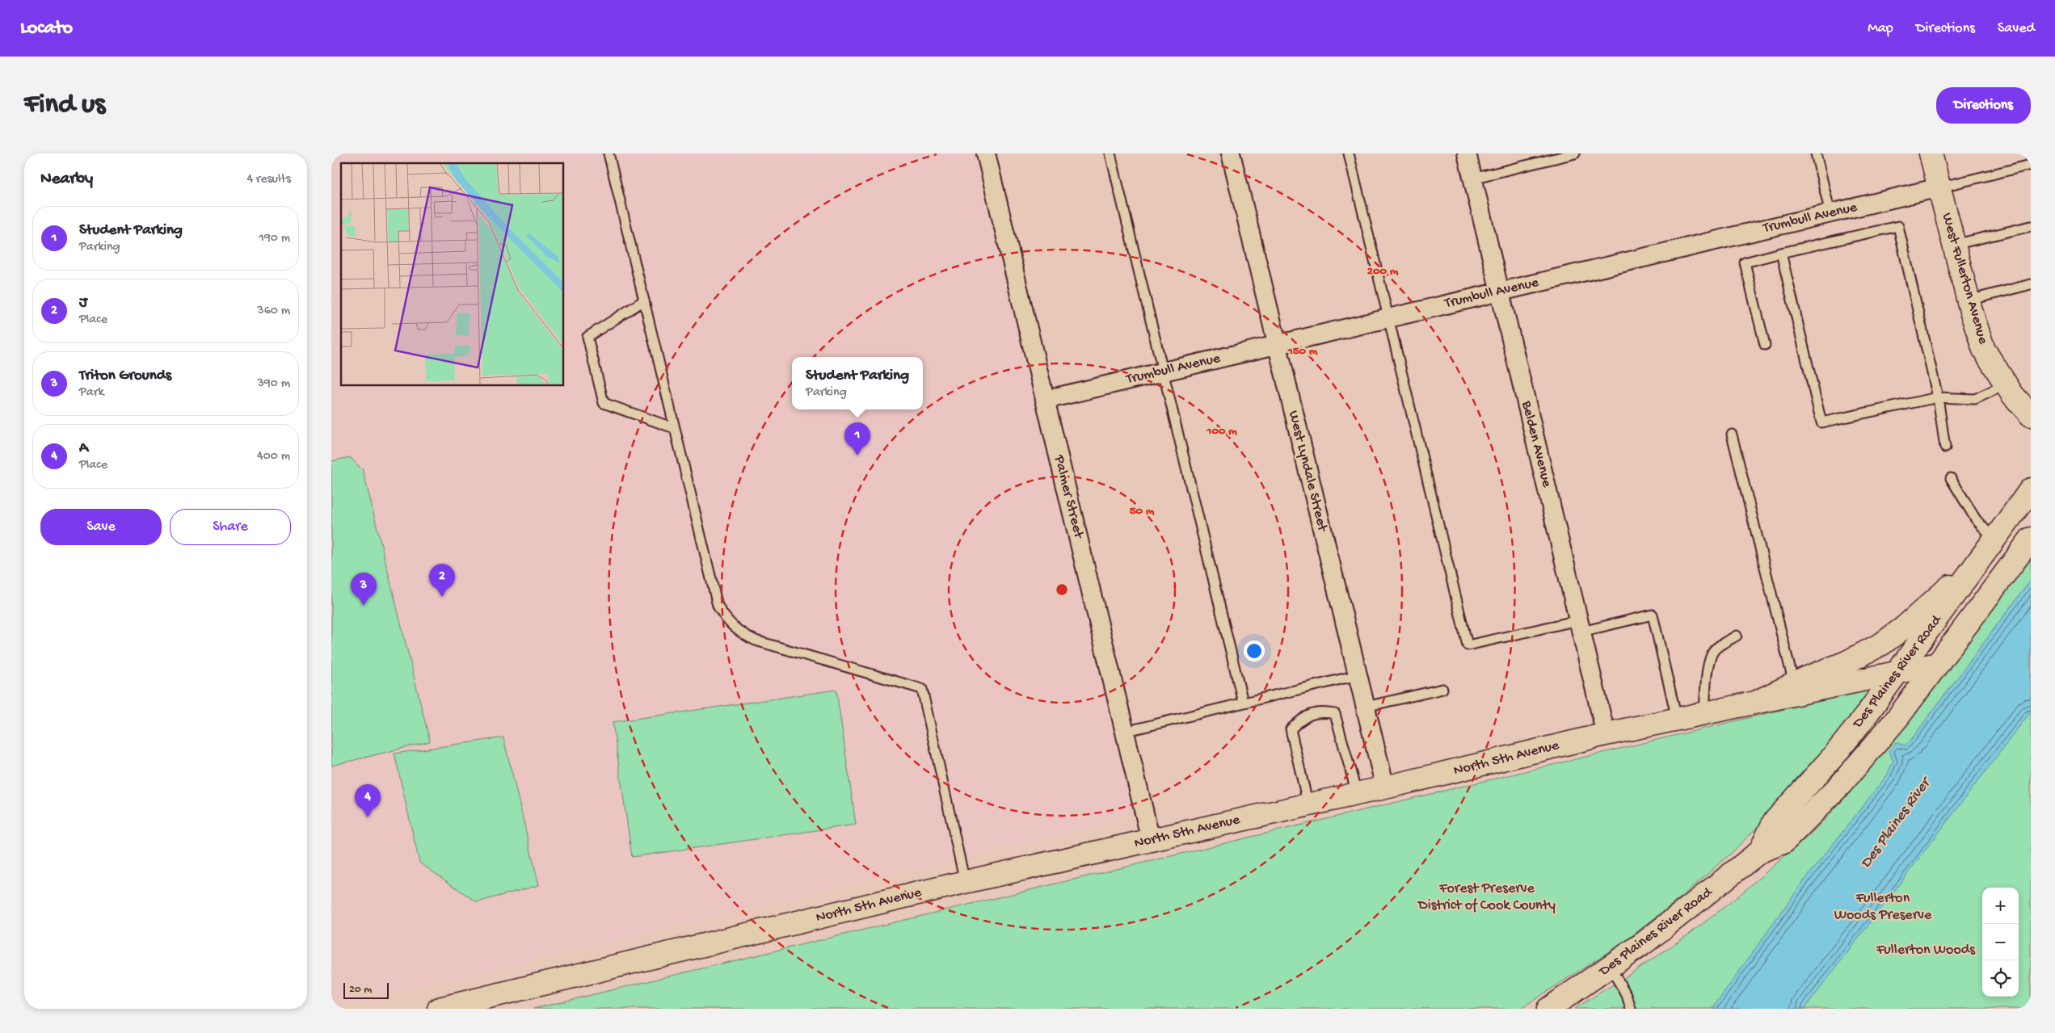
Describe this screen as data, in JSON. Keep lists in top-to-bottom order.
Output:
{
  "streets": {
    "street": [
      "Trumbull Avenue",
      "West Fullerton Avenue",
      "Belden Avenue",
      "West Lyndale Street",
      "Palmer Street",
      "Des Plaines River Road",
      "North 5th Avenue"
    ]
  },
  "crossings": [
    ["Trumbull Avenue", "West Fullerton Avenue"],
    ["Trumbull Avenue", "Belden Avenue"],
    ["Trumbull Avenue", "West Lyndale Street"],
    ["Trumbull Avenue", "Palmer Street"],
    ["Belden Avenue", "North 5th Avenue"],
    ["West Lyndale Street", "North 5th Avenue"],
    ["Palmer Street", "North 5th Avenue"]
  ],
  "water": ["Des Plaines River"],
  "parks": ["Forest Preserve District of Cook County", "Fullerton Woods Preserve", "Fullerton Woods"],
  "scale_bar": "20 m",
  "page": {
    "header": "Locato",
    "nav": ["Map", "Directions", "Saved"],
    "buttons": [
      "Directions",
      ["Save", "Share"]
    ],
    "title": "Find us",
    "heading": ["Nearby", "4 results"],
    "list": [
      {
        "mark": "1",
        "name": "Student Parking",
        "note": "Parking",
        "value": "190 m"
      },
      {
        "mark": "2",
        "name": "J",
        "note": "Place",
        "value": "360 m"
      },
      {
        "mark": "3",
        "name": "Triton Grounds",
        "note": "Park",
        "value": "390 m"
      },
      {
        "mark": "4",
        "name": "A",
        "note": "Place",
        "value": "400 m"
      }
    ],
    "popup": ["Student Parking", "Parking"],
    "pins": [
      "1",
      "2",
      "3",
      "4"
    ],
    "map_buttons": ["+", "−"],
    "scale": "20 m"
  },
  "rings": [
    "200 m",
    "150 m",
    "100 m",
    "50 m"
  ]
}
